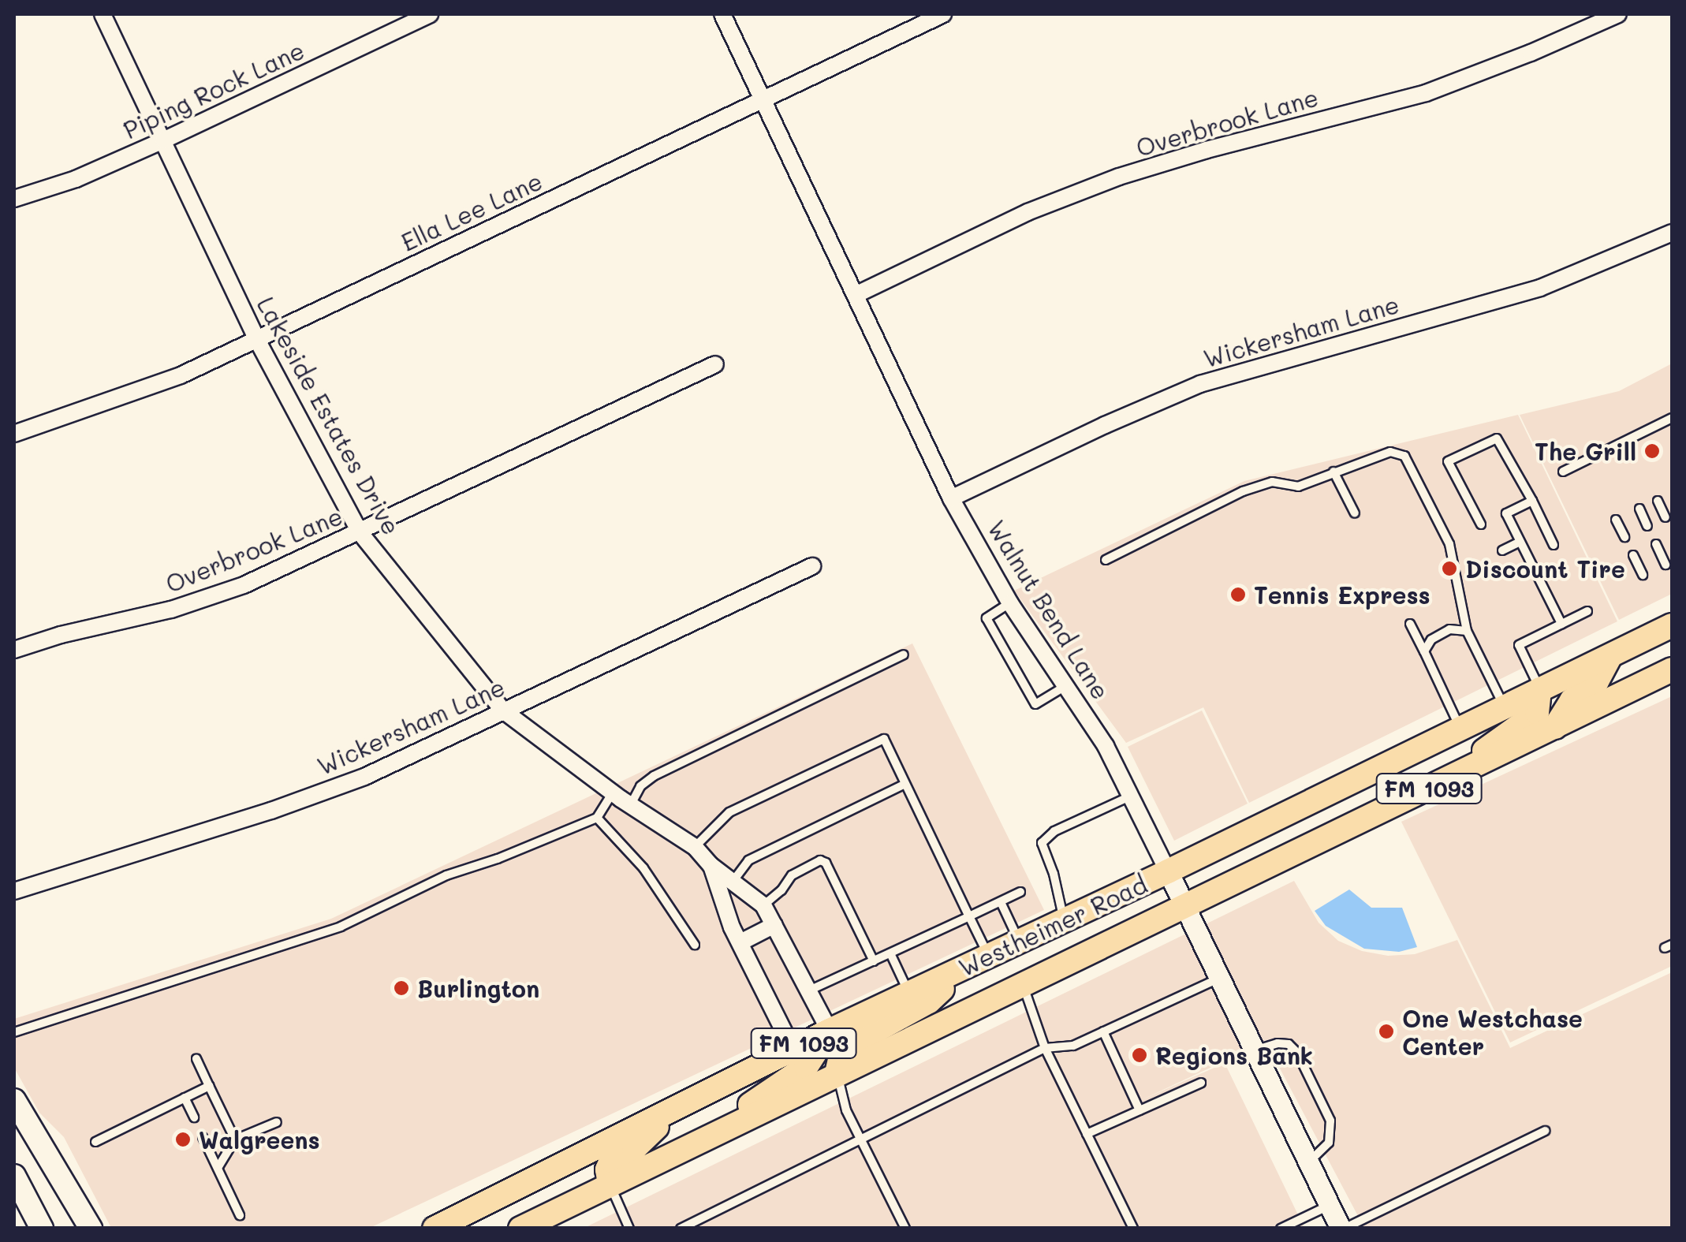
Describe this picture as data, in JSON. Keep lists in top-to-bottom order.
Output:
{
  "streets": {
    "main road": ["FM 1093", "Westheimer Road"],
    "street": [
      "Piping Rock Lane",
      "Overbrook Lane",
      "Ella Lee Lane",
      "Wickersham Lane",
      "Lakeside Estates Drive",
      "Walnut Bend Lane"
    ]
  },
  "crossings": [
    ["Piping Rock Lane", "Lakeside Estates Drive"],
    ["Overbrook Lane", "Lakeside Estates Drive"],
    ["Overbrook Lane", "Walnut Bend Lane"],
    ["Ella Lee Lane", "Lakeside Estates Drive"],
    ["Ella Lee Lane", "Walnut Bend Lane"],
    ["Wickersham Lane", "Lakeside Estates Drive"],
    ["Wickersham Lane", "Walnut Bend Lane"],
    ["Lakeside Estates Drive", "Westheimer Road"],
    ["Walnut Bend Lane", "Westheimer Road"]
  ],
  "places": [
    "The Grill",
    "Discount Tire",
    "Tennis Express",
    "Burlington",
    "One Westchase Center",
    "Regions Bank",
    "Walgreens"
  ]
}
